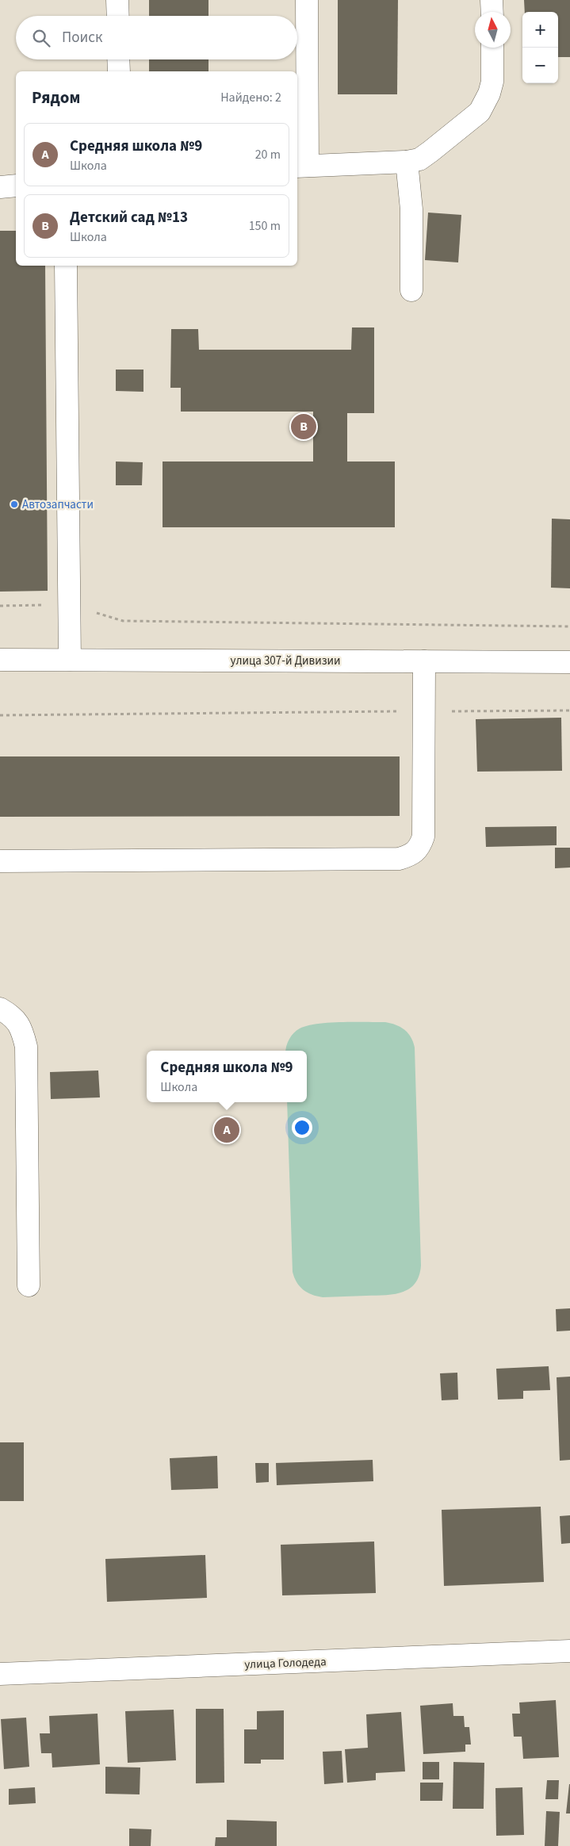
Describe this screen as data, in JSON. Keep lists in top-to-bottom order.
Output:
{
  "streets": {
    "street": ["улица 307-й Дивизии", "улица Голодеда"]
  },
  "places": ["Автозапчасти"],
  "north": "top",
  "page": {
    "map_buttons": ["+", "−"],
    "search": "Поиск",
    "heading": ["Рядом", "Найдено: 2"],
    "list": [
      {
        "mark": "A",
        "name": "Средняя школа №9",
        "note": "Школа",
        "value": "20 m"
      },
      {
        "mark": "B",
        "name": "Детский сад №13",
        "note": "Школа",
        "value": "150 m"
      }
    ],
    "pins": ["B", "A"],
    "popup": ["Средняя школа №9", "Школа"]
  }
}
